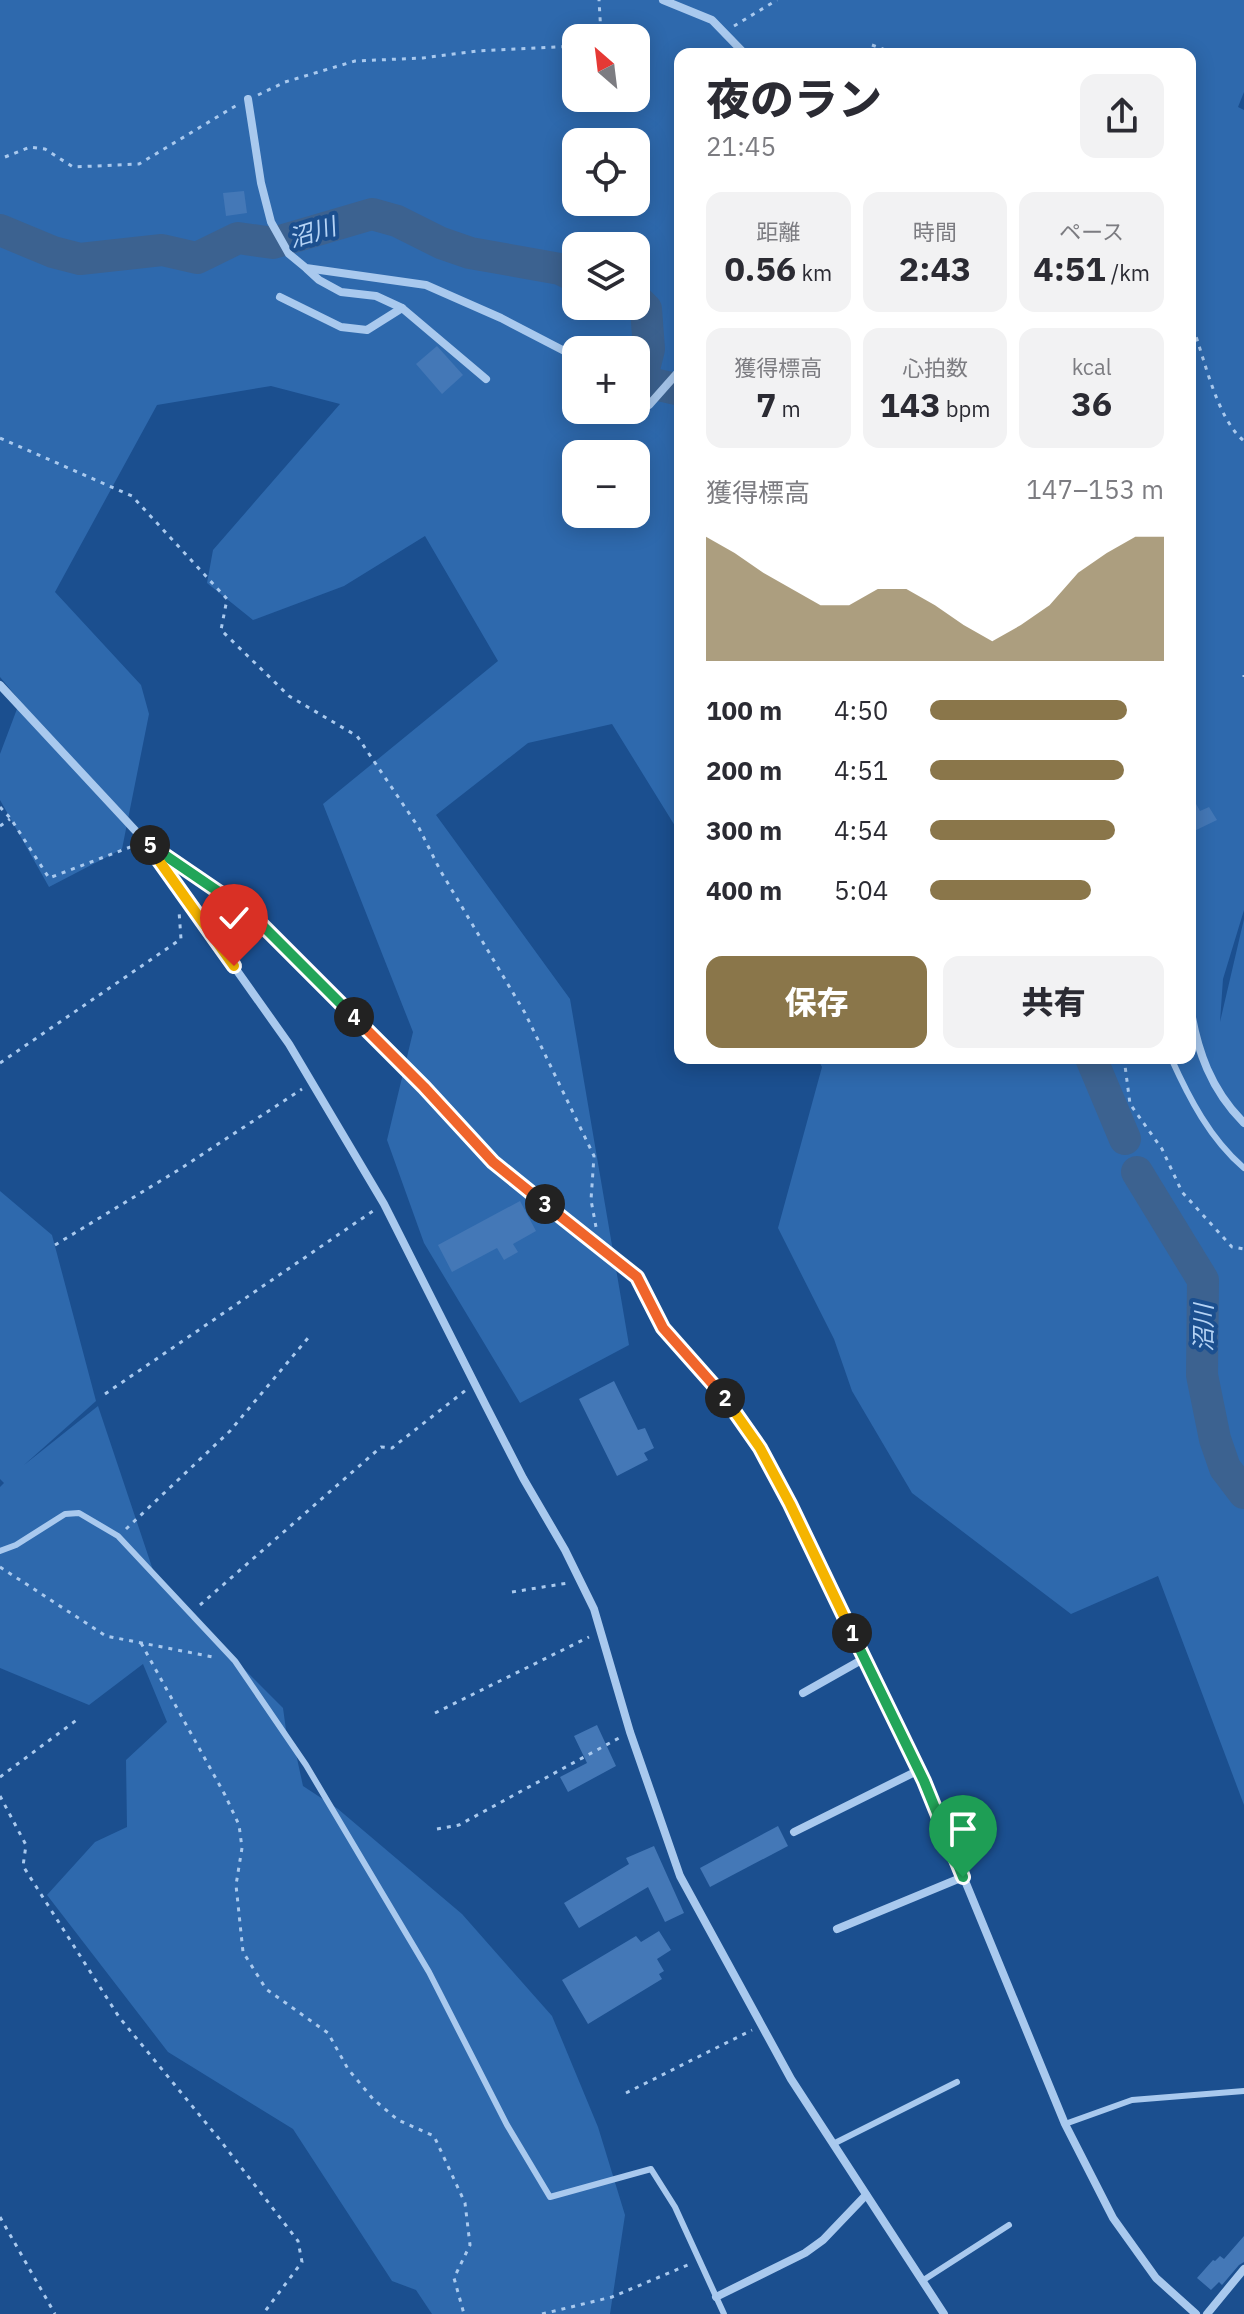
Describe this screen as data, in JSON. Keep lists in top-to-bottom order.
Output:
{
  "water": ["沼川"],
  "north": "top left",
  "page": {
    "map_buttons": ["+", "−"],
    "heading": ["夜のラン", "21:45"],
    "stats": [
      ["距離", "0.56 km"],
      ["時間", "2:43"],
      ["ペース", "4:51 /km"],
      ["獲得標高", "7 m"],
      ["心拍数", "143 bpm"],
      ["kcal", "36"]
    ],
    "chart": ["獲得標高", "147–153 m"],
    "list": [
      {
        "name": "100 m",
        "note": "4:50"
      },
      {
        "name": "200 m",
        "note": "4:51"
      },
      {
        "name": "300 m",
        "note": "4:54"
      },
      {
        "name": "400 m",
        "note": "5:04"
      }
    ],
    "pins": [
      "5",
      "4",
      "3",
      "2",
      "1"
    ],
    "buttons": ["保存", "共有"]
  }
}
